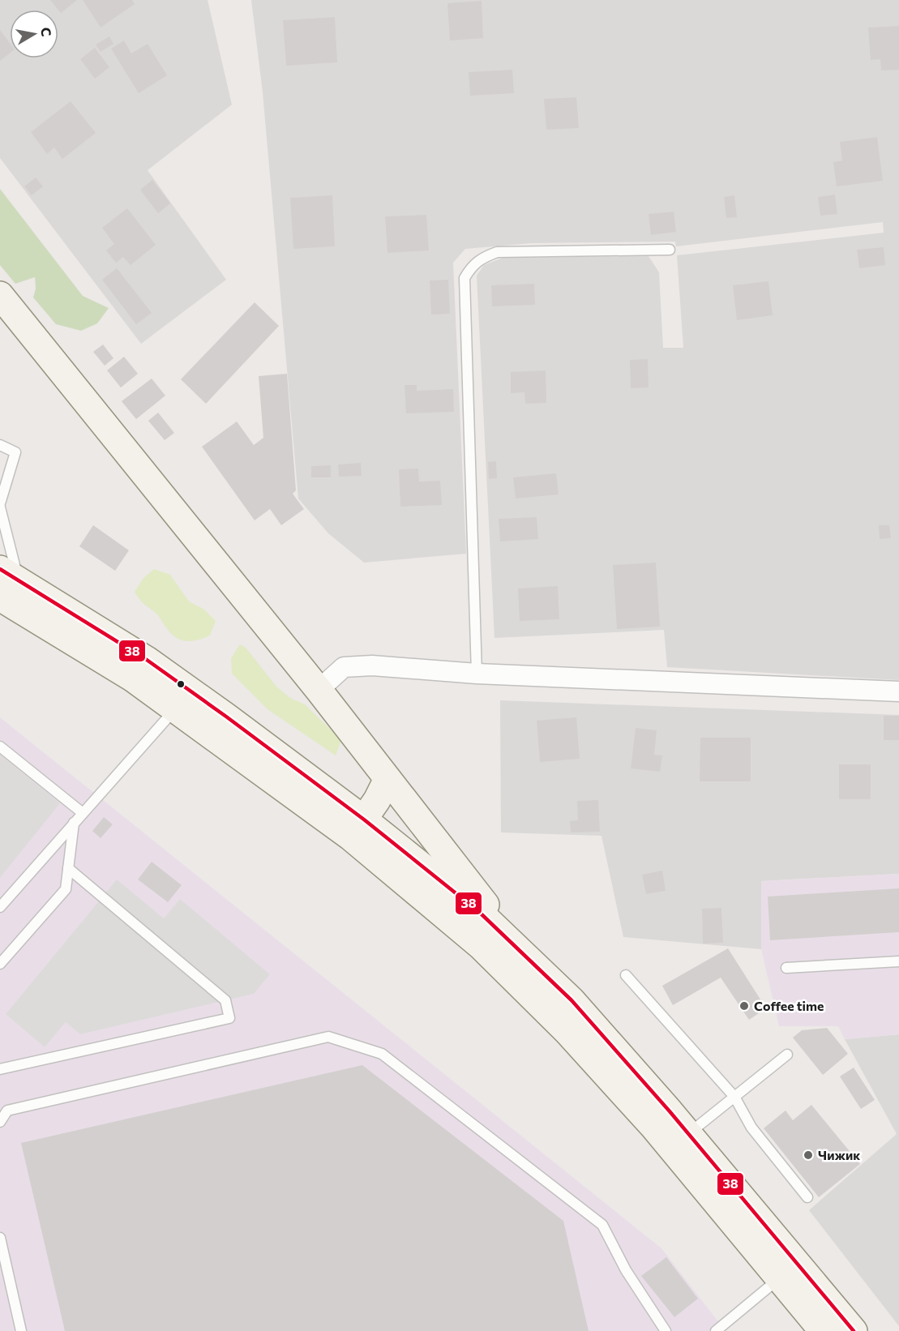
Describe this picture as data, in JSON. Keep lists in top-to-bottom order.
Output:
{
  "places": ["Coffee time", "Чижик"],
  "lines": ["transit line 38"],
  "north": "right"
}
